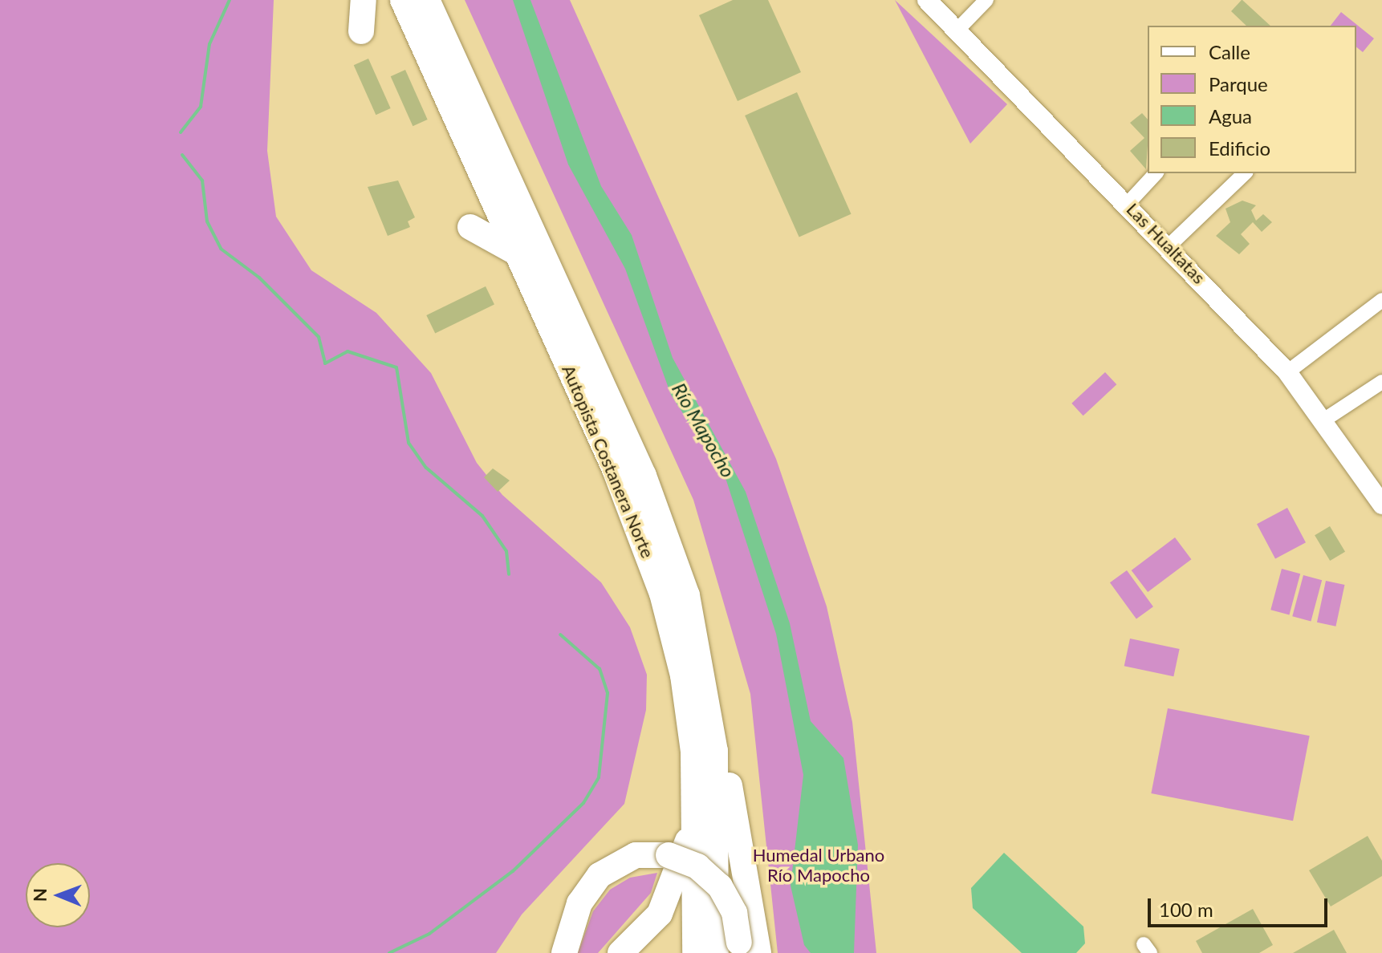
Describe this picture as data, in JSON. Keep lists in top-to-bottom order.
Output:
{
  "streets": {
    "highway": ["Autopista Costanera Norte"],
    "street": ["Las Hualtatas"]
  },
  "water": ["Río Mapocho"],
  "parks": ["Humedal Urbano Río Mapocho"],
  "legend": [
    "Calle",
    "Parque",
    "Agua",
    "Edificio"
  ],
  "scale_bar": "100 m",
  "north": "left"
}
